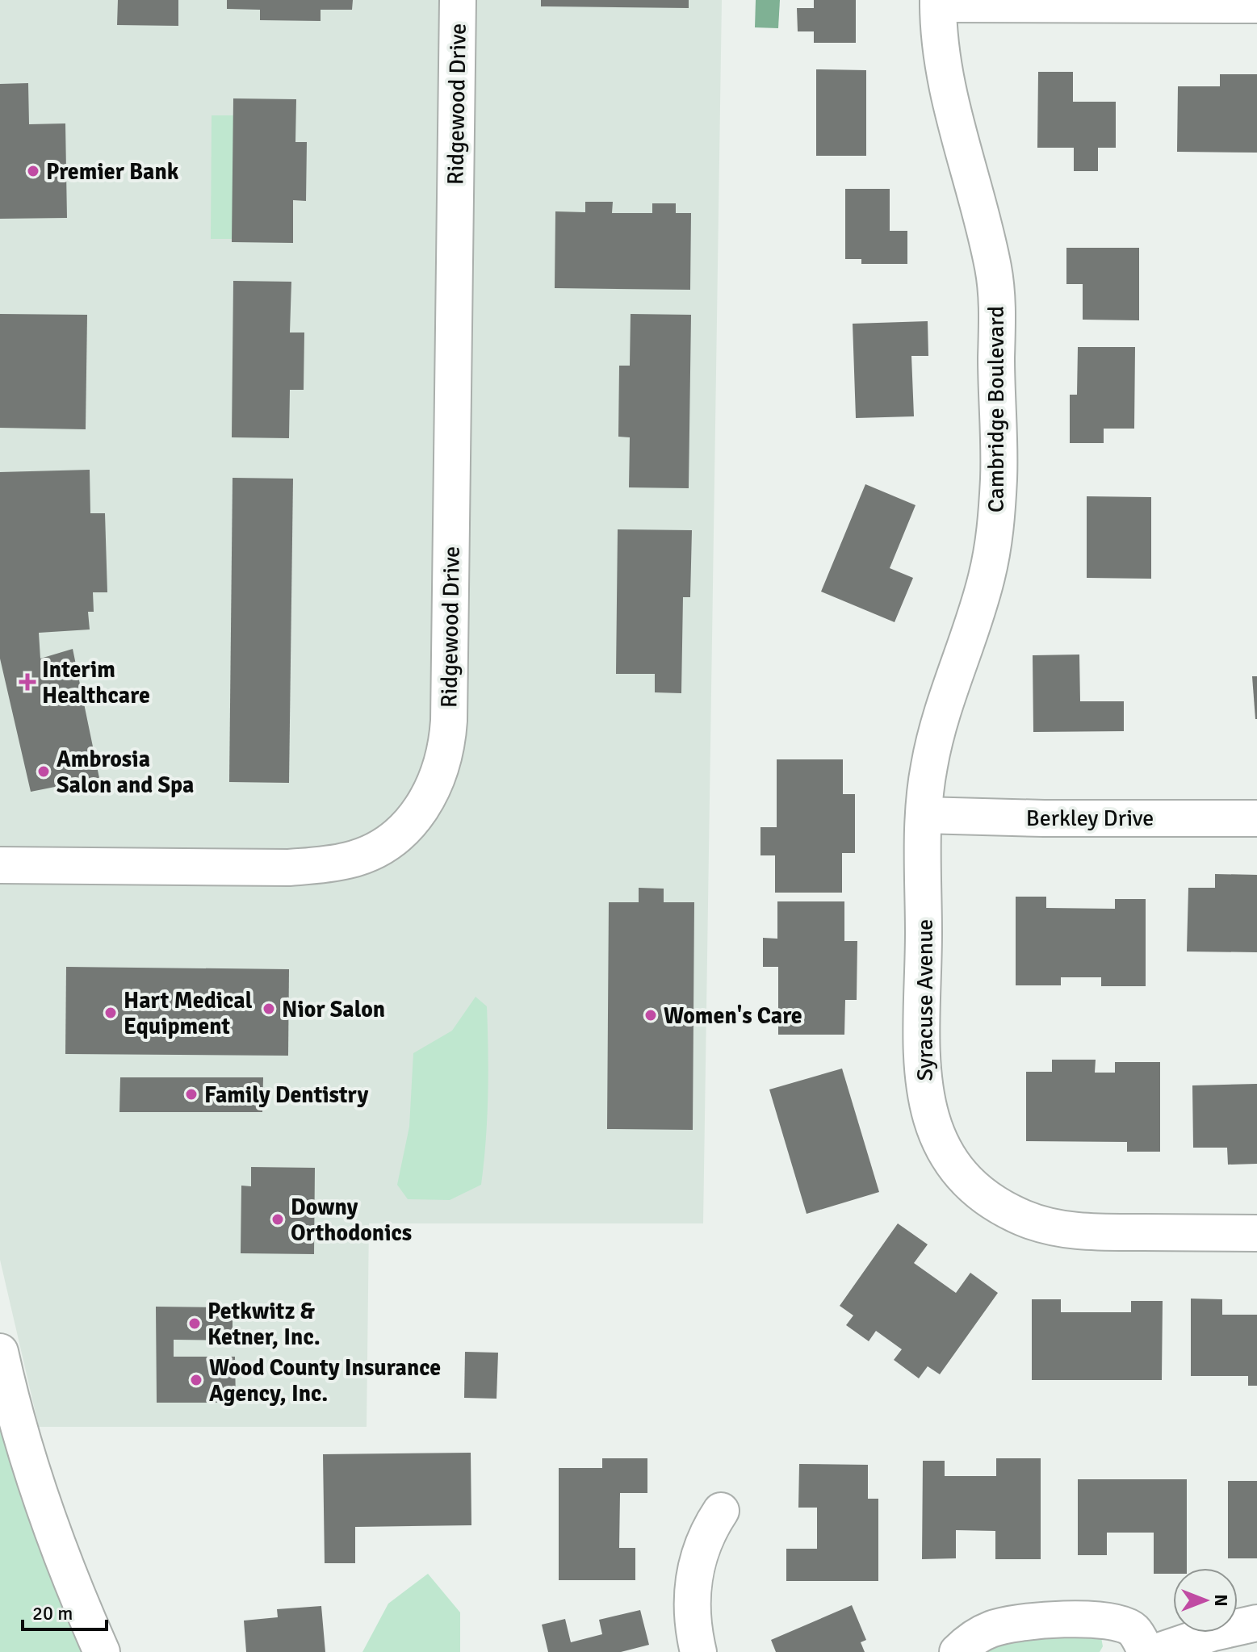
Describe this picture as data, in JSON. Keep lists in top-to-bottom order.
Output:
{
  "streets": {
    "street": [
      "Ridgewood Drive",
      "Cambridge Boulevard",
      "Berkley Drive",
      "Syracuse Avenue"
    ]
  },
  "crossings": [
    ["Cambridge Boulevard", "Berkley Drive"],
    ["Cambridge Boulevard", "Syracuse Avenue"],
    ["Berkley Drive", "Syracuse Avenue"]
  ],
  "places": {
    "other": [
      "Premier Bank",
      "Ambrosia Salon and Spa",
      "Nior Salon",
      "Hart Medical Equipment",
      "Women's Care",
      "Family Dentistry",
      "Downy Orthodonics",
      "Petkwitz & Ketner, Inc.",
      "Wood County Insurance Agency, Inc."
    ],
    "health": ["Interim Healthcare"]
  },
  "scale_bar": "20 m",
  "north": "right"
}
